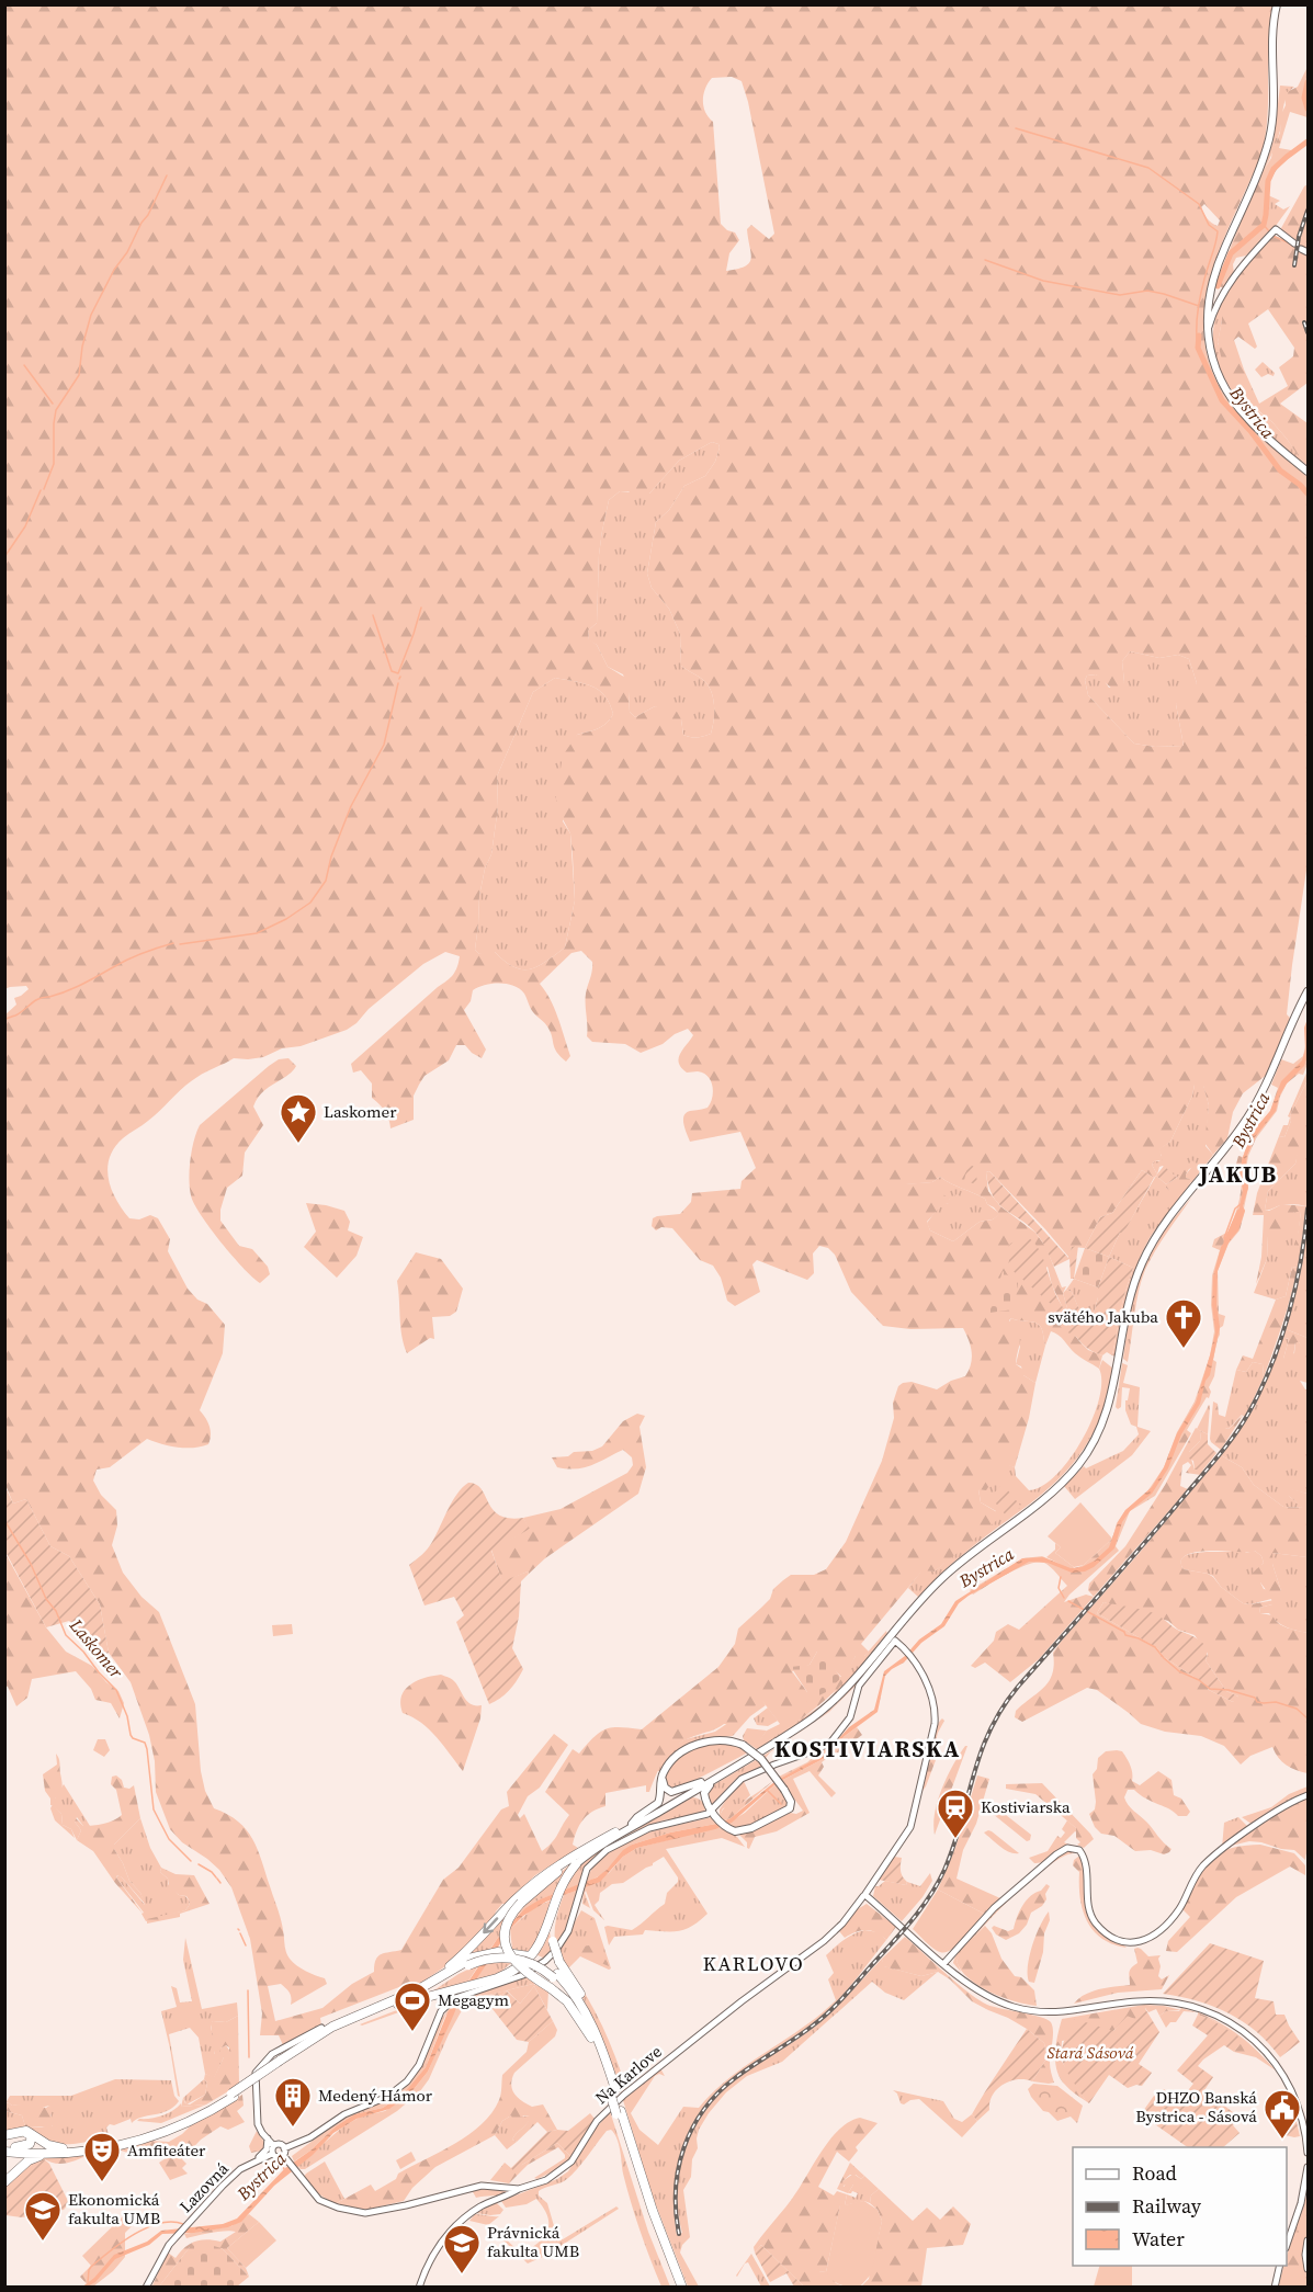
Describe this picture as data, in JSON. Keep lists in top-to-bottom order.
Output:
{
  "streets": {
    "street": ["Na Karlove", "Lazovná"]
  },
  "districts": ["JAKUB", "KOSTIVIARSKA", "KARLOVO"],
  "water": ["Bystrica", "Laskomer"],
  "parks": ["Stará Sásová"],
  "places": {
    "place": ["Laskomer"],
    "church": ["svätého Jakuba"],
    "station": ["Kostiviarska"],
    "sports": ["Megagym"],
    "building": ["Medený Hámor"],
    "public building": ["DHZO Banská Bystrica - Sásová"],
    "theatre": ["Amfiteáter"],
    "school or university": ["Ekonomická fakulta UMB", "Právnická fakulta UMB"]
  },
  "legend": ["Road", "Railway", "Water"]
}
